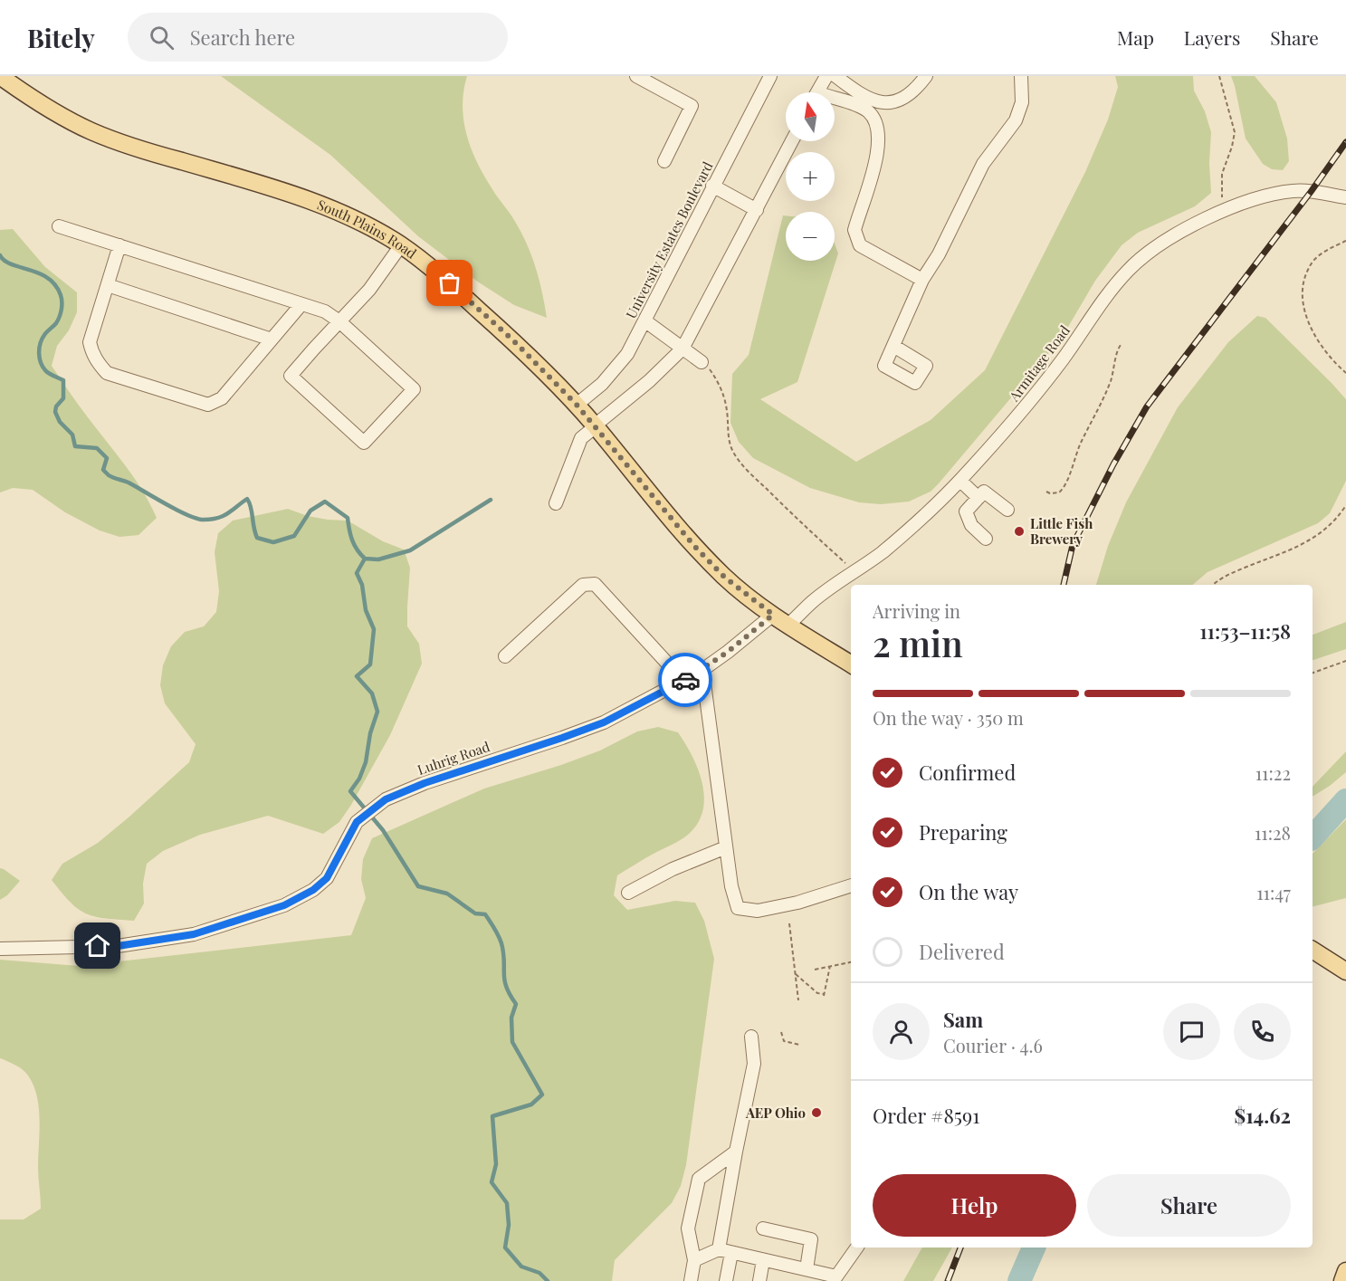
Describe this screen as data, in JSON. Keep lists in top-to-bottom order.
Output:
{
  "streets": {
    "main road": ["South Plains Road"],
    "street": ["University Estates Boulevard", "Armitage Road", "Luhrig Road"]
  },
  "crossings": [
    ["South Plains Road", "University Estates Boulevard"],
    ["South Plains Road", "Armitage Road"],
    ["South Plains Road", "Luhrig Road"]
  ],
  "places": ["Little Fish Brewery", "AEP Ohio"],
  "north": "top",
  "page": {
    "header": "Bitely",
    "search": "Search here",
    "nav": ["Map", "Layers", "Share"],
    "map_buttons": ["+", "−"],
    "heading": ["2 min", "Arriving in", "11:53–11:58"],
    "panel": [
      "Sam",
      "Courier · 4.6",
      "Order #8591",
      "$14.62"
    ],
    "bar": "On the way · 350 m",
    "list": [
      ["Confirmed", "11:22"],
      ["Preparing", "11:28"],
      ["On the way", "11:47"],
      "Delivered"
    ],
    "buttons": ["Help", "Share"]
  }
}
